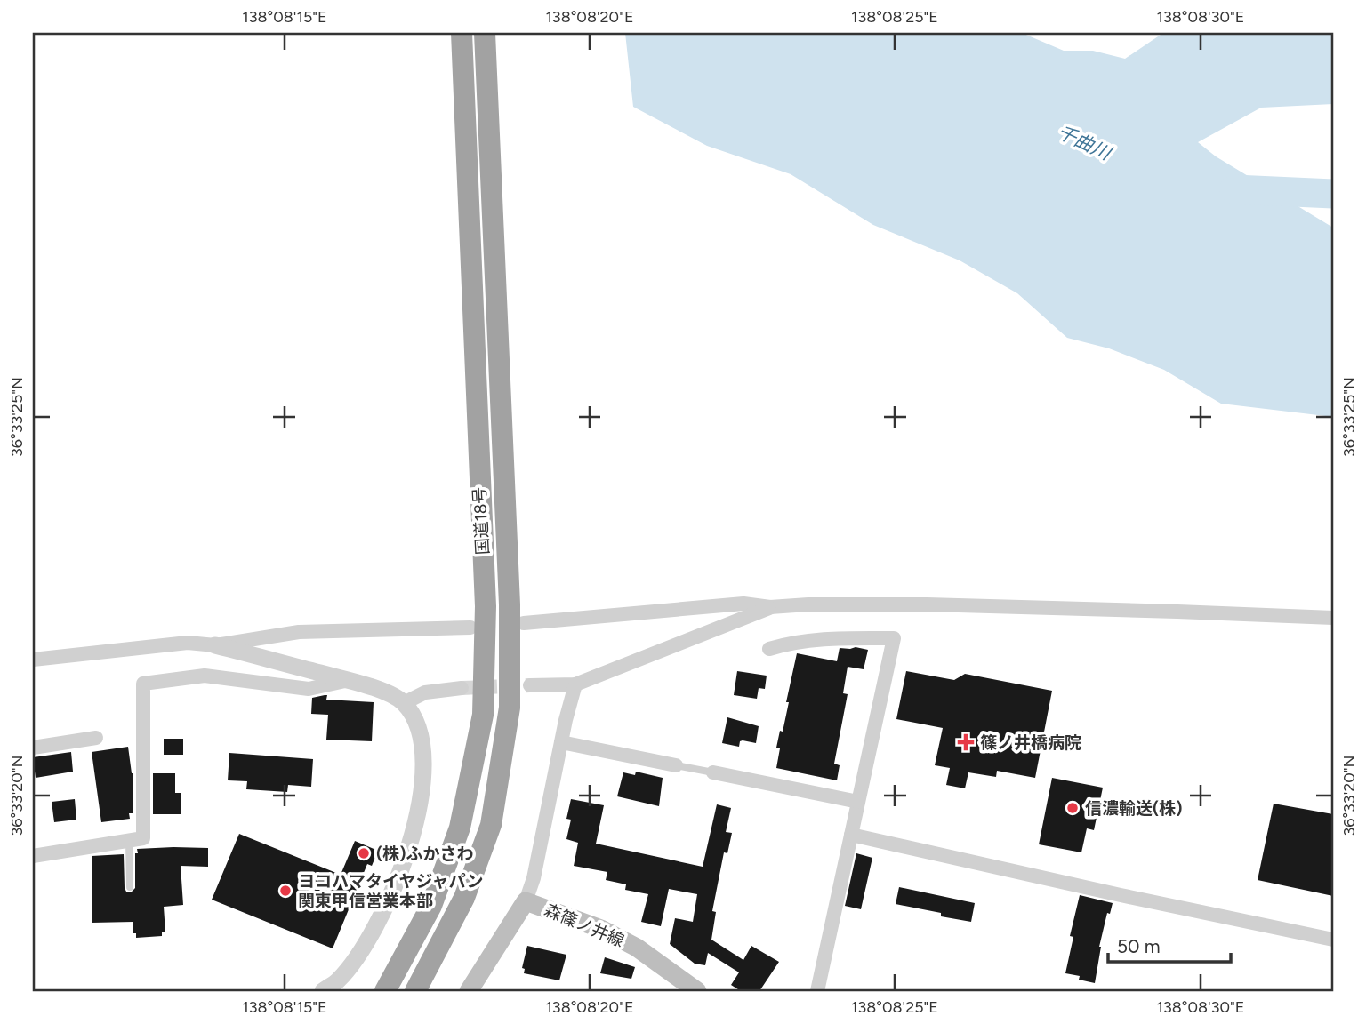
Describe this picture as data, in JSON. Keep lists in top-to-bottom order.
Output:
{
  "streets": {
    "highway": ["国道18号"],
    "main road": ["森篠ノ井線"]
  },
  "water": ["千曲川"],
  "places": {
    "health": ["篠ノ井橋病院"],
    "other": ["信濃輸送(株)", "(株)ふかさわ", "ヨコハマタイヤジャパン 関東甲信営業本部"]
  },
  "scale_bar": "50 m",
  "coordinates": [
    "138°08'15\"E",
    "138°08'20\"E",
    "138°08'25\"E",
    "138°08'30\"E",
    "36°33'25\"N",
    "36°33'20\"N"
  ]
}
